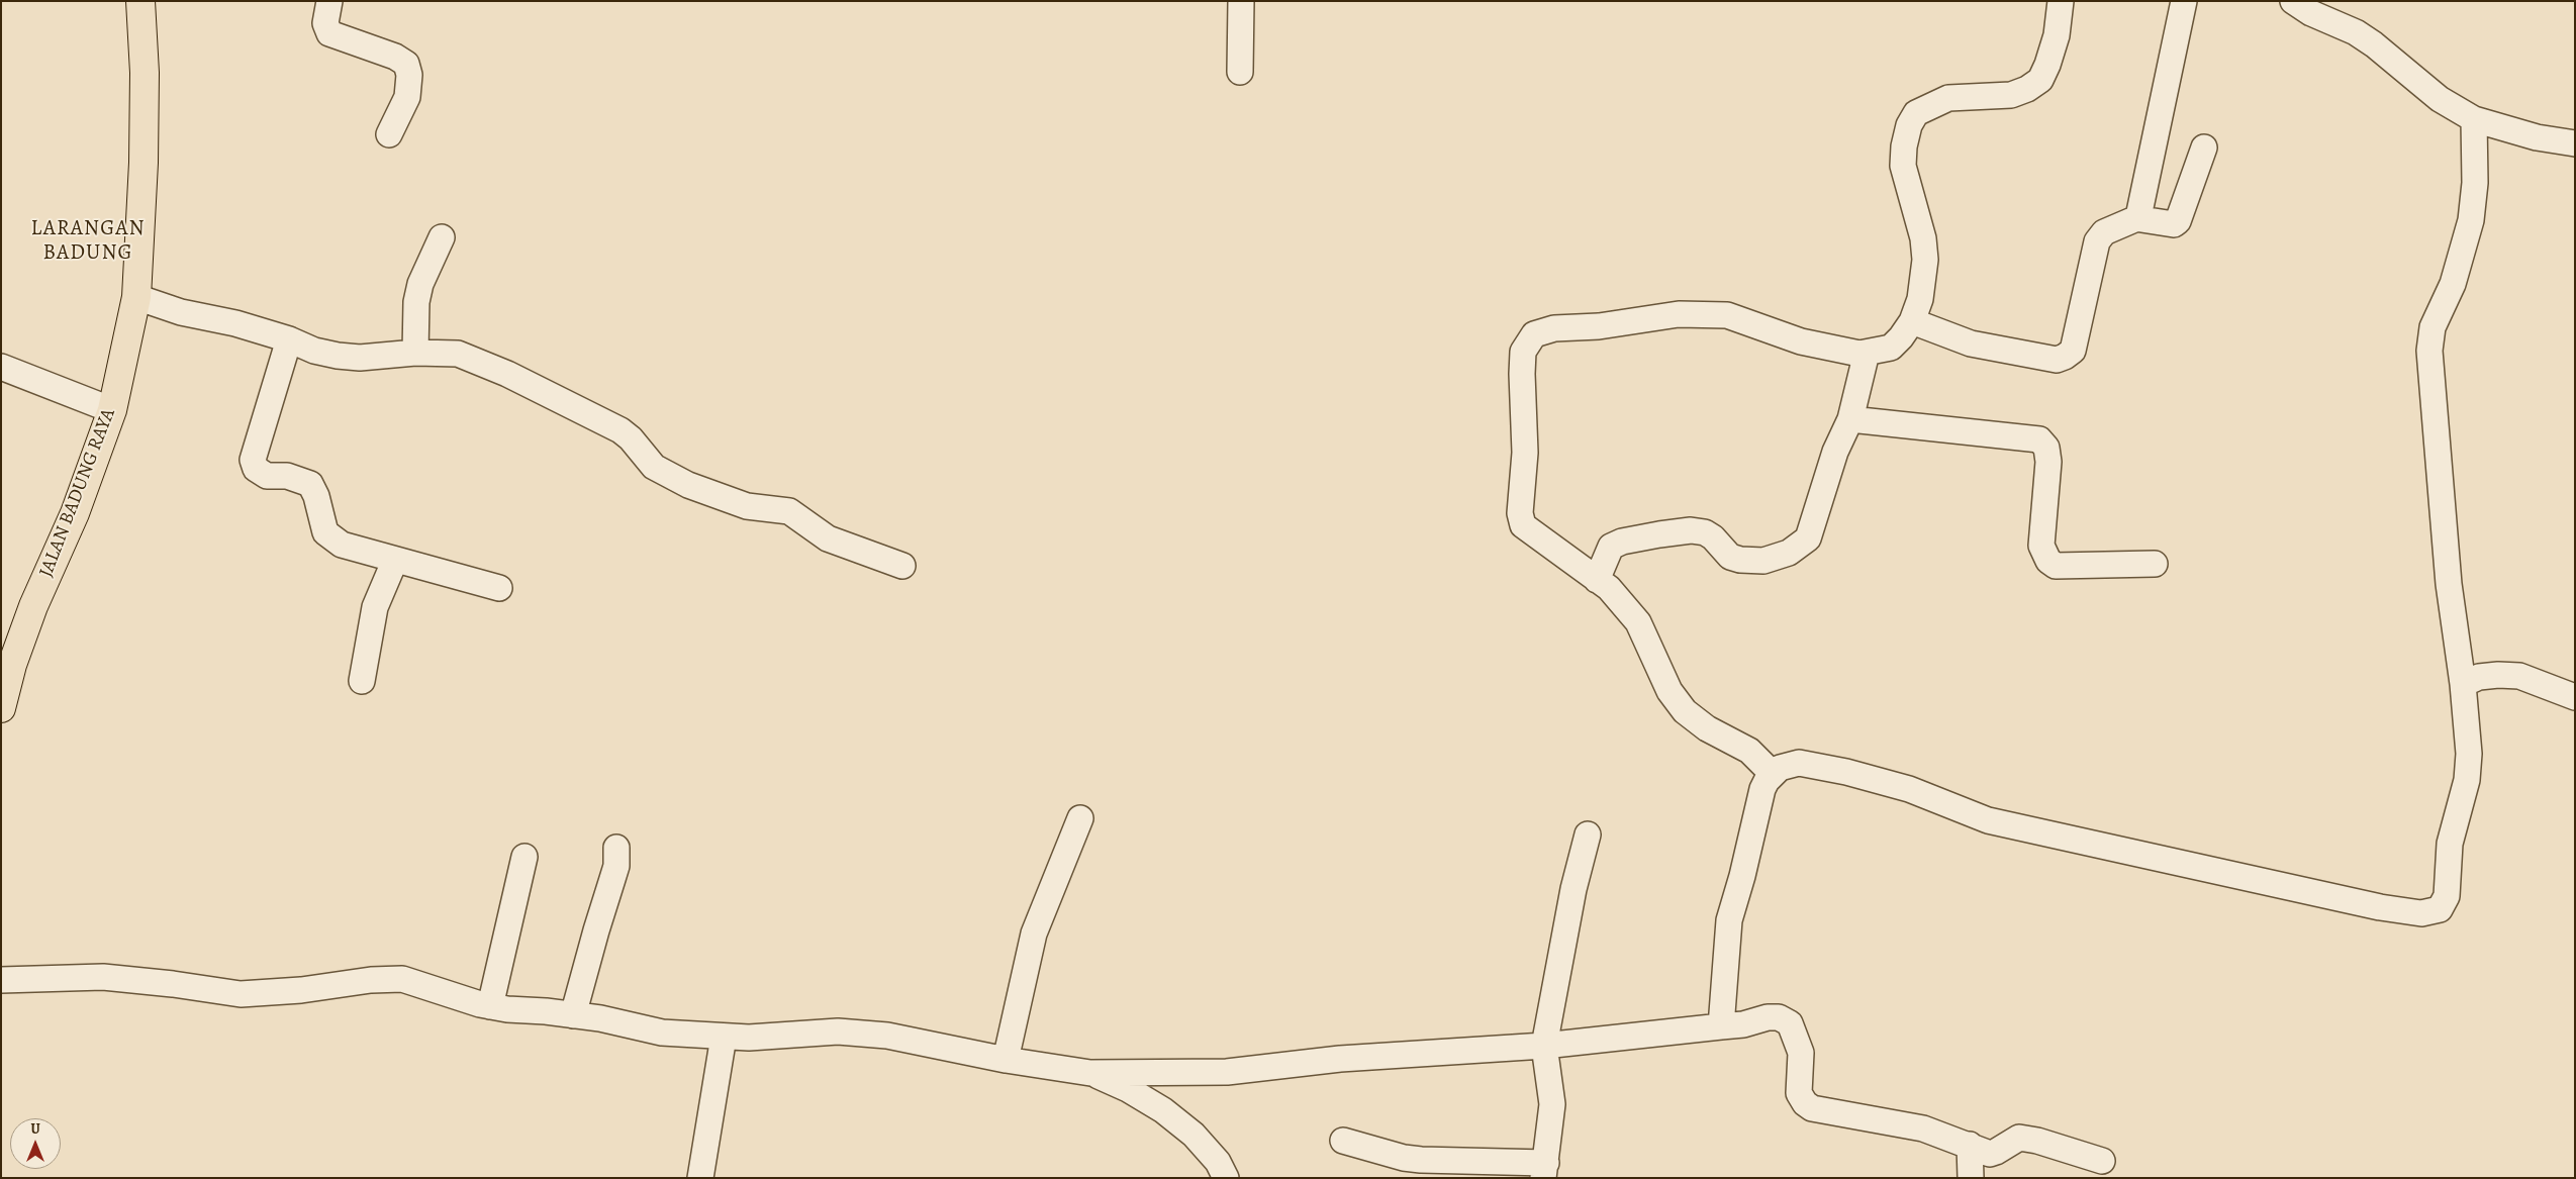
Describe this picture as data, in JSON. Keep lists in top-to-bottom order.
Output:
{
  "streets": {
    "main road": ["JALAN BADUNG RAYA"]
  },
  "districts": ["LARANGAN BADUNG"],
  "north": "top"
}
